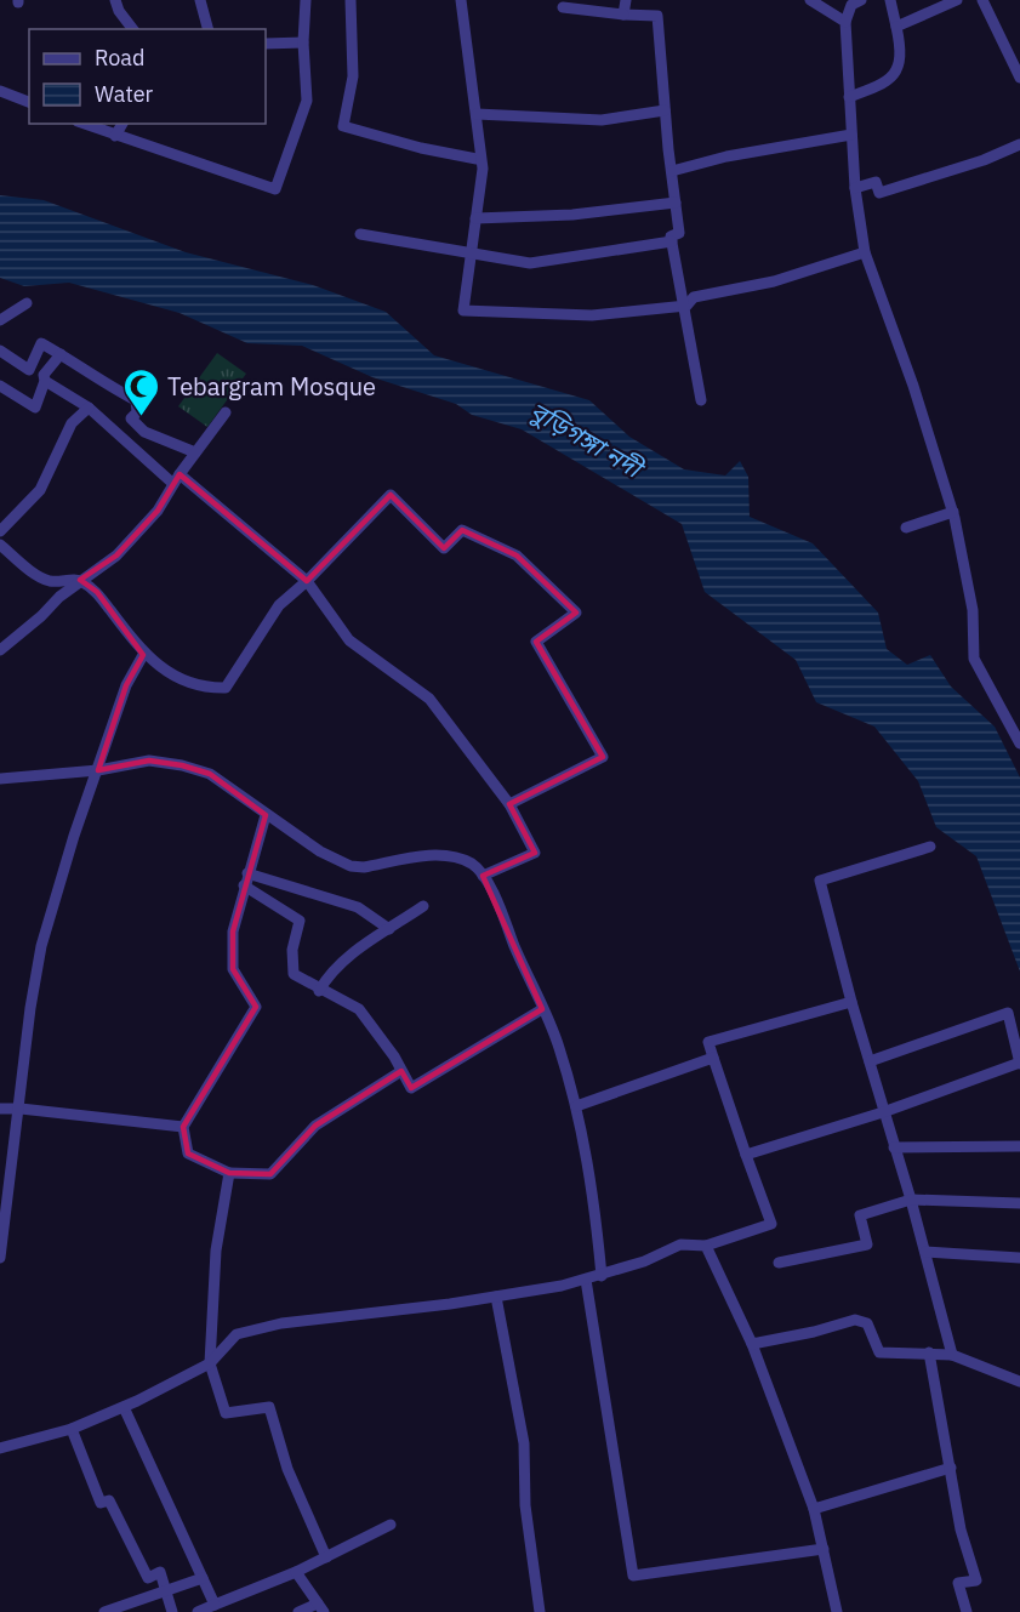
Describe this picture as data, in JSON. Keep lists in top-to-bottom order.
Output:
{
  "water": ["বুড়িগঙ্গা নদী"],
  "places": {
    "mosque": ["Tebargram Mosque"]
  },
  "legend": ["Road", "Water"]
}
